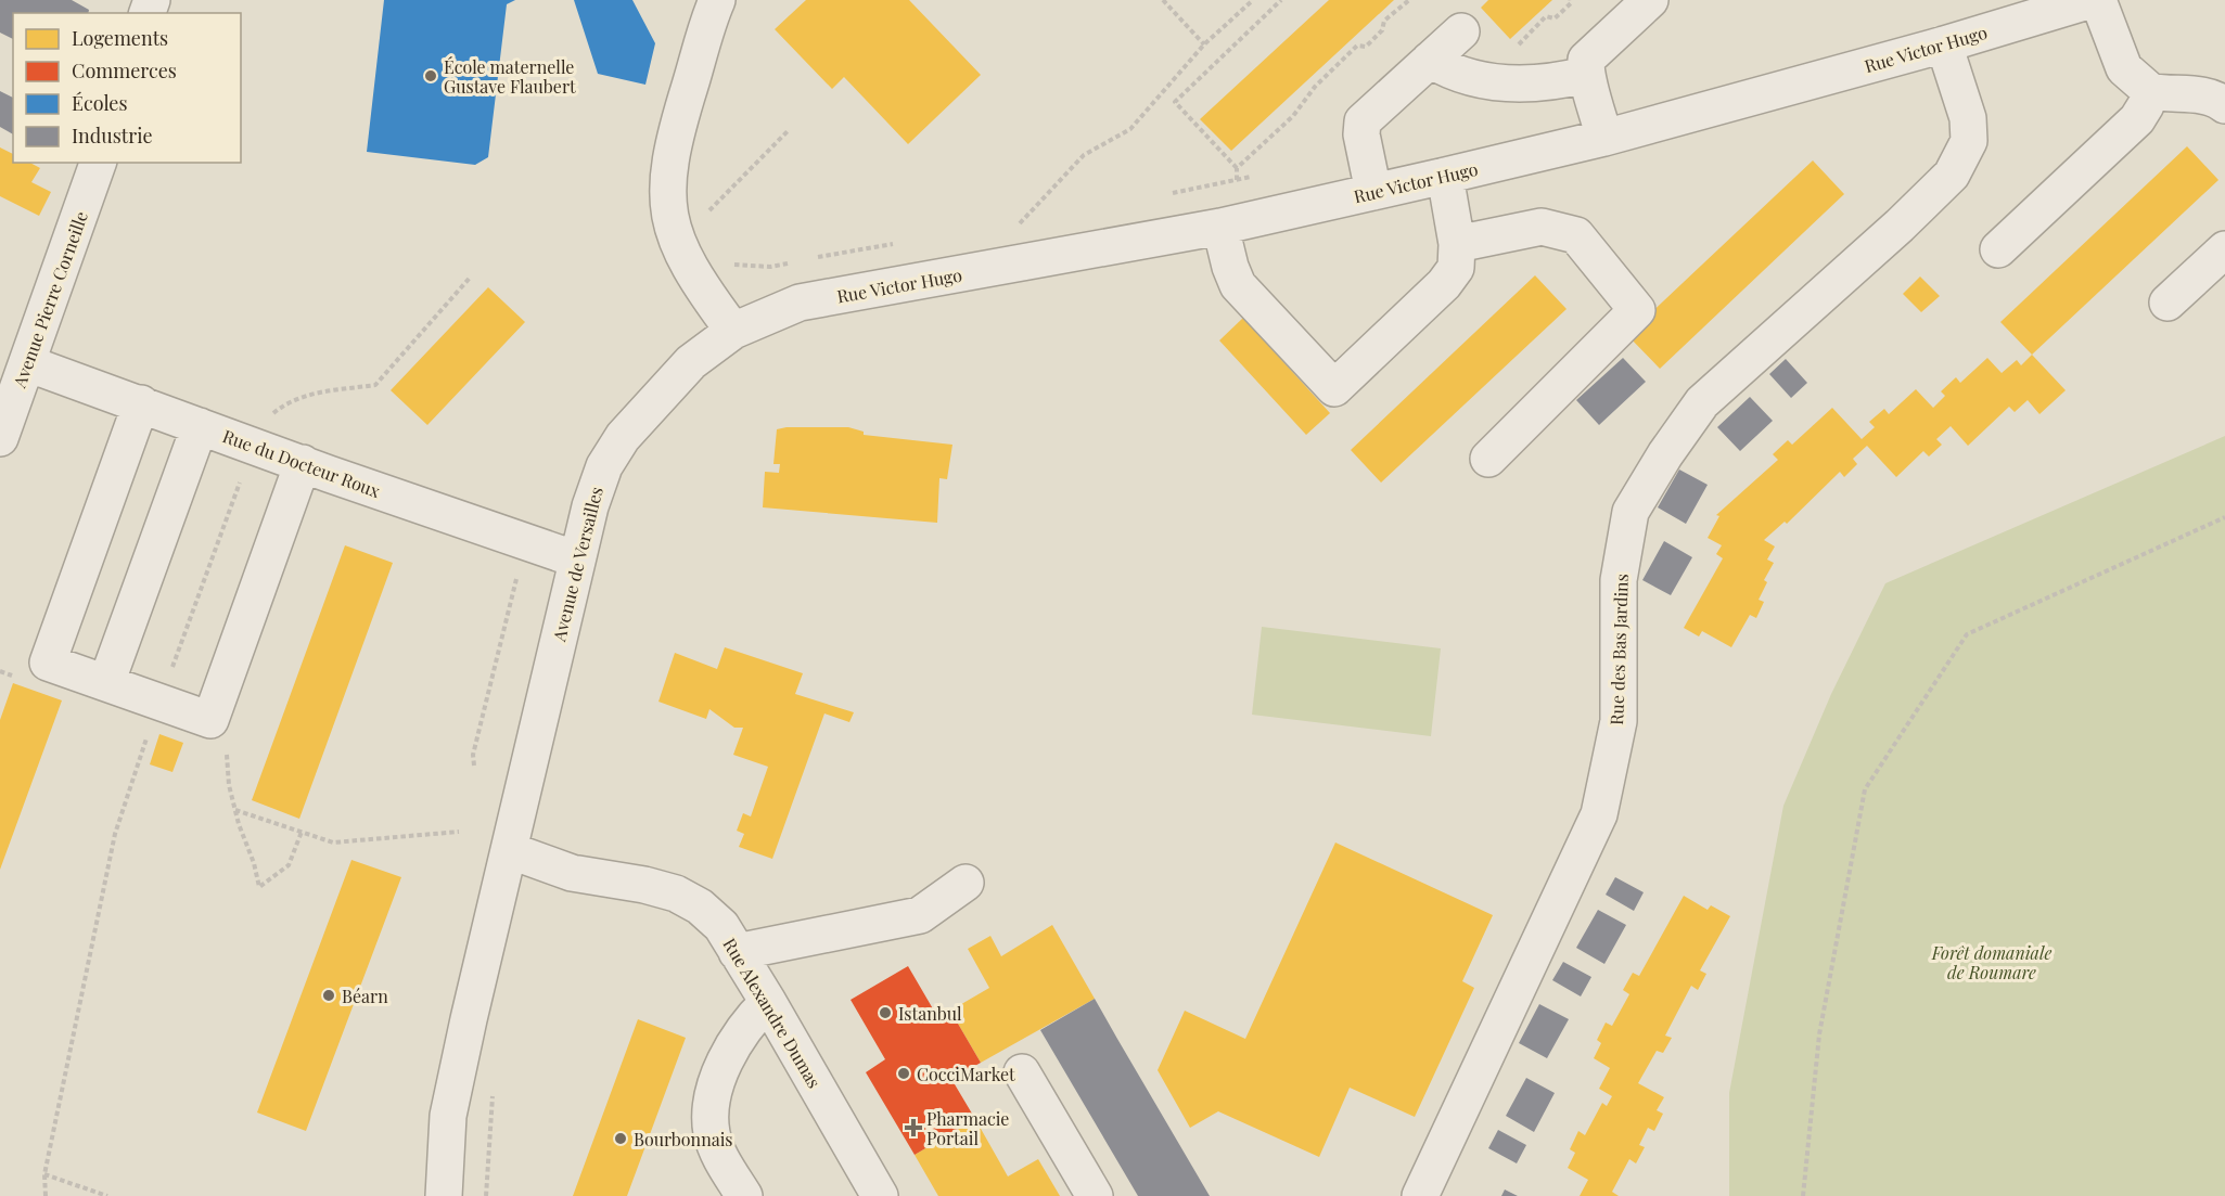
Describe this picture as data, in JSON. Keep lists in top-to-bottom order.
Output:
{
  "streets": {
    "street": [
      "Rue Victor Hugo",
      "Avenue Pierre Corneille",
      "Rue du Docteur Roux",
      "Avenue de Versailles",
      "Rue des Bas Jardins",
      "Rue Alexandre Dumas"
    ]
  },
  "crossings": [
    ["Rue Victor Hugo", "Avenue de Versailles"],
    ["Rue Victor Hugo", "Rue des Bas Jardins"],
    ["Avenue Pierre Corneille", "Rue du Docteur Roux"],
    ["Rue du Docteur Roux", "Avenue de Versailles"],
    ["Avenue de Versailles", "Rue Alexandre Dumas"]
  ],
  "parks": ["Forêt domaniale de Roumare"],
  "places": {
    "other": [
      "École maternelle Gustave Flaubert",
      "Béarn",
      "Istanbul",
      "CocciMarket",
      "Bourbonnais"
    ],
    "health": ["Pharmacie Portail"]
  },
  "legend": [
    "Logements",
    "Commerces",
    "Écoles",
    "Industrie"
  ]
}
